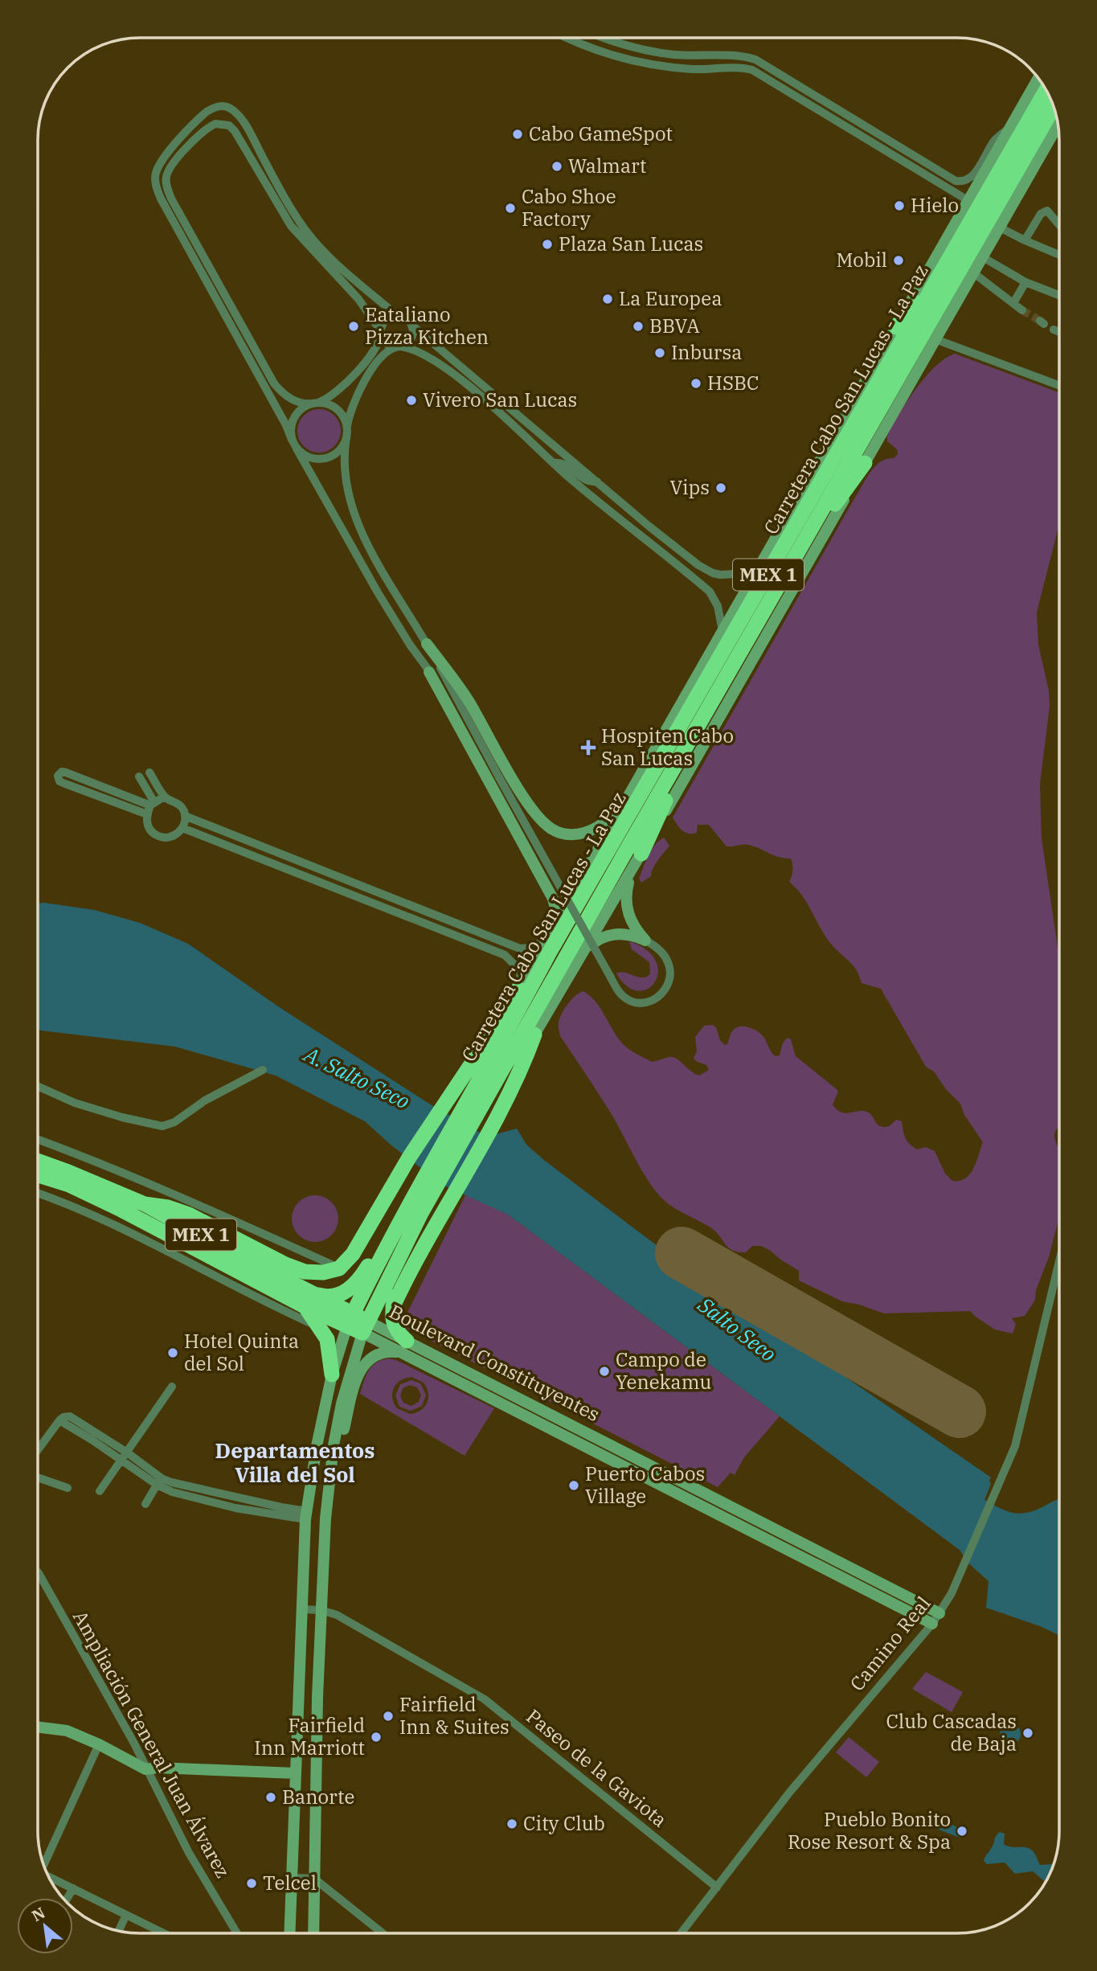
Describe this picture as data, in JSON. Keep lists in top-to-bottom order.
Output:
{
  "streets": {
    "highway": ["Carretera Cabo San Lucas - La Paz", "MEX 1", "Boulevard Constituyentes"],
    "street": ["Camino Real", "Ampliación General Juan Álvarez", "Paseo de la Gaviota"]
  },
  "crossings": [
    ["Carretera Cabo San Lucas - La Paz", "MEX 1"],
    ["Carretera Cabo San Lucas - La Paz", "Boulevard Constituyentes"],
    ["MEX 1", "Boulevard Constituyentes"],
    ["Boulevard Constituyentes", "Camino Real"],
    ["Camino Real", "Paseo de la Gaviota"]
  ],
  "districts": ["Departamentos Villa del Sol"],
  "water": ["A. Salto Seco", "Salto Seco"],
  "places": {
    "other": [
      "Cabo GameSpot",
      "Walmart",
      "Hielo",
      "Cabo Shoe Factory",
      "Plaza San Lucas",
      "Mobil",
      "La Europea",
      "Eataliano Pizza Kitchen",
      "BBVA",
      "Inbursa",
      "HSBC",
      "Vivero San Lucas",
      "Vips",
      "Hotel Quinta del Sol",
      "Campo de Yenekamu",
      "Puerto Cabos Village",
      "Fairfield Inn & Suites",
      "Club Cascadas de Baja",
      "Fairfield Inn Marriott",
      "Banorte",
      "City Club",
      "Pueblo Bonito Rose Resort & Spa",
      "Telcel"
    ],
    "health": ["Hospiten Cabo San Lucas"]
  },
  "north": "top left"
}
